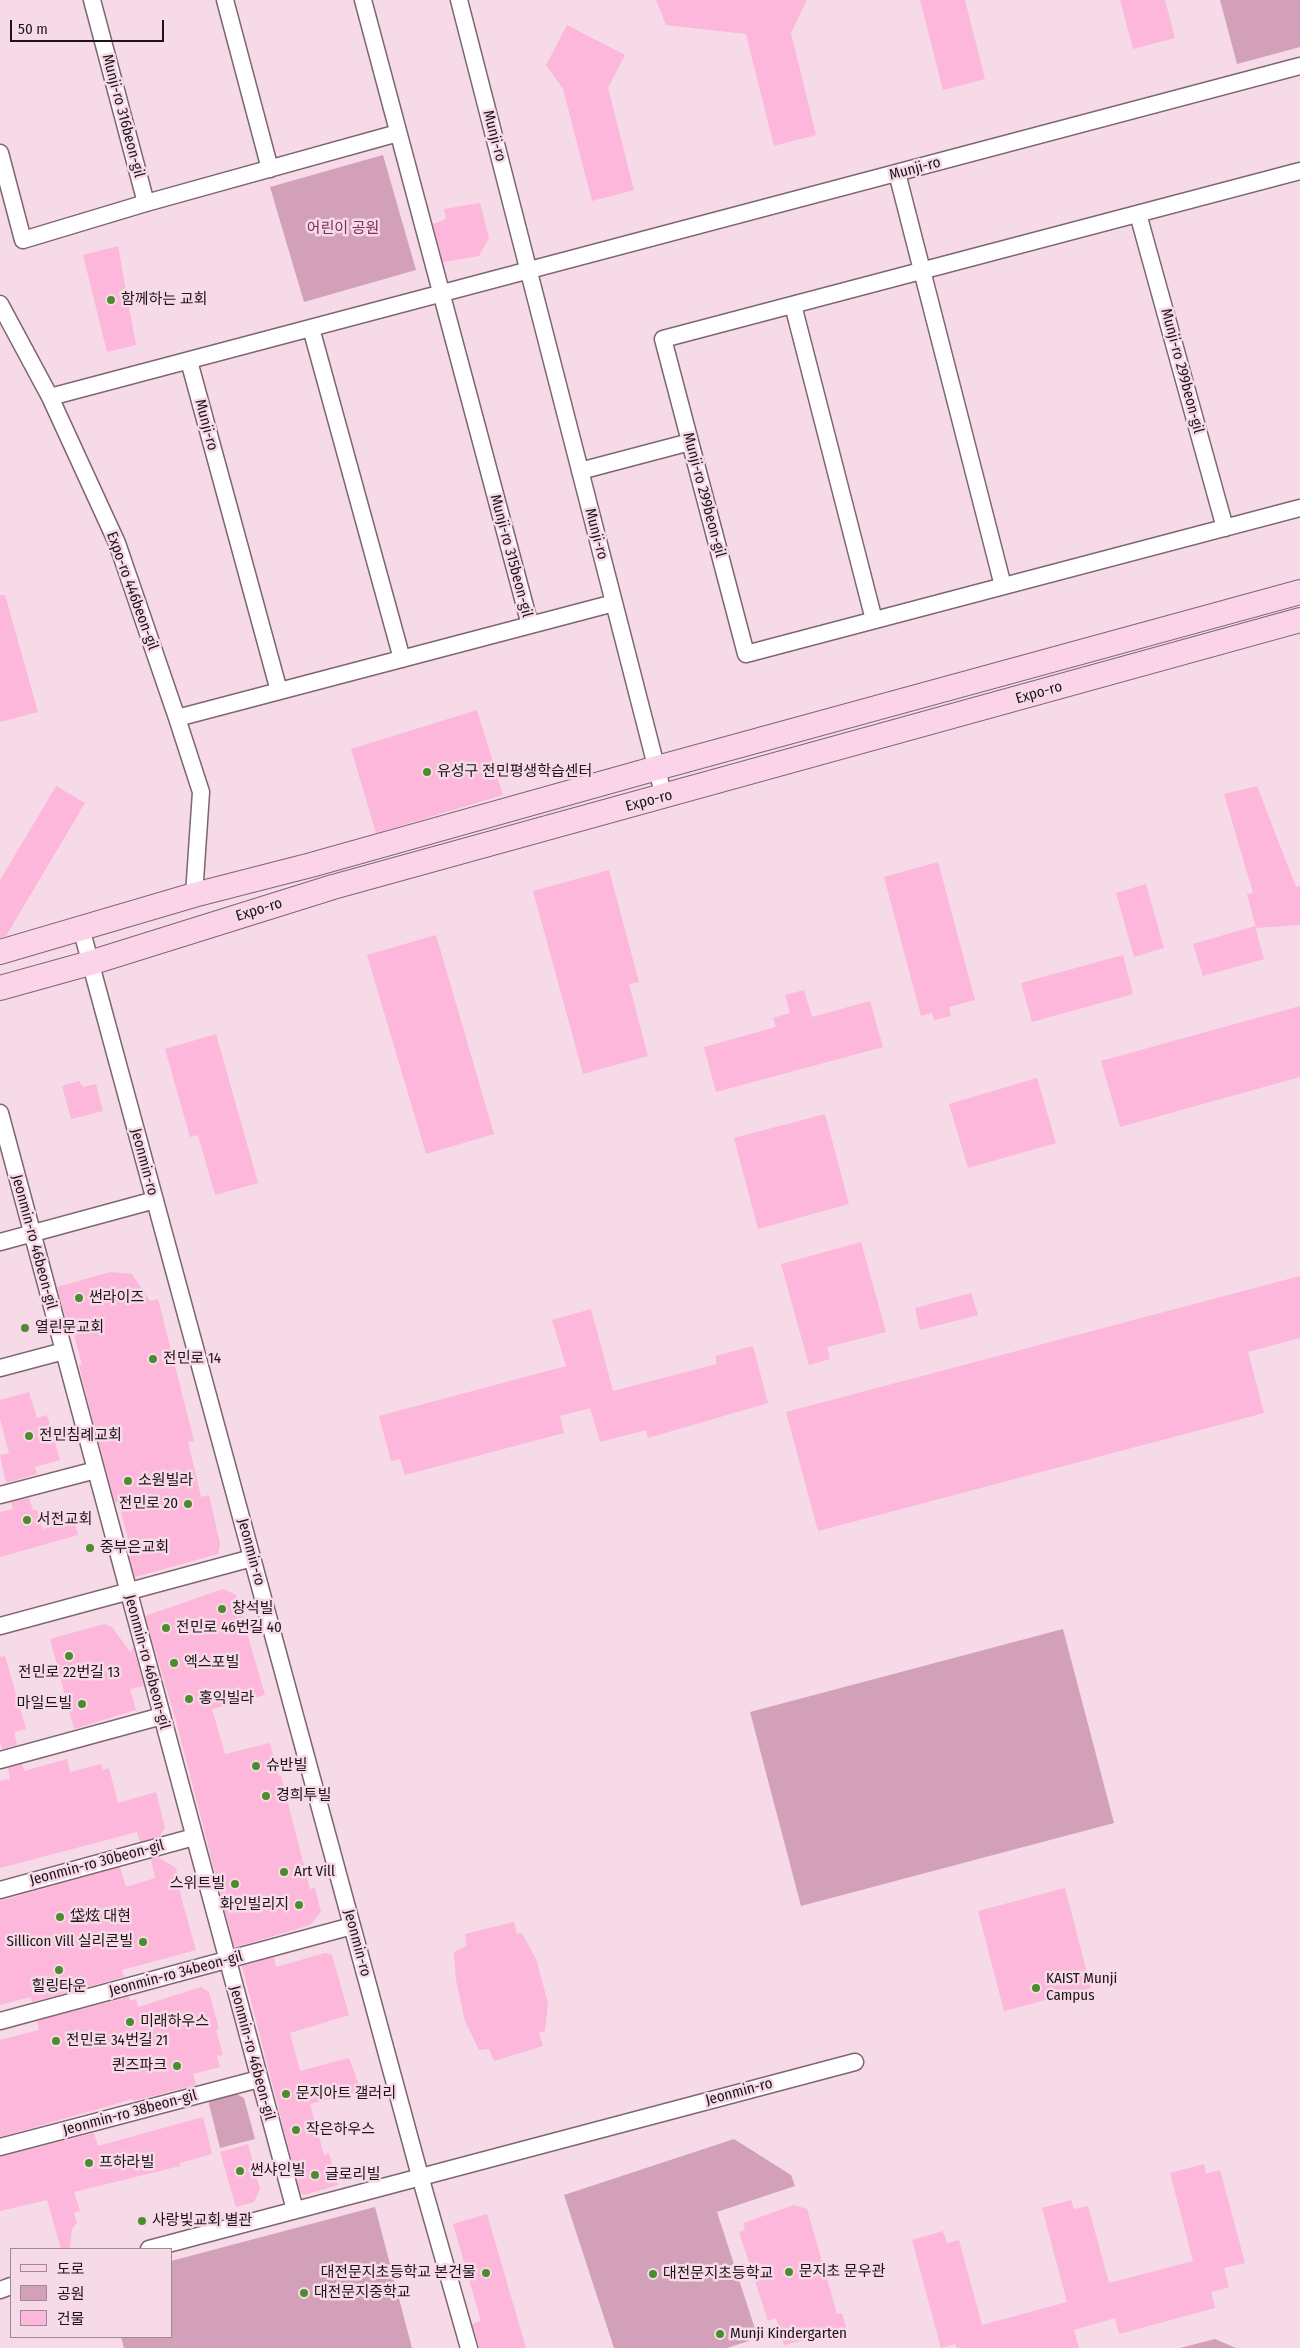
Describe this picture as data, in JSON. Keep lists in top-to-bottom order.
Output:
{
  "streets": {
    "main road": ["Expo-ro"],
    "street": [
      "Munji-ro 316beon-gil",
      "Munji-ro",
      "Munji-ro 299beon-gil",
      "Munji-ro 315beon-gil",
      "Expo-ro 446beon-gil",
      "Jeonmin-ro",
      "Jeonmin-ro 46beon-gil",
      "Jeonmin-ro 30beon-gil",
      "Jeonmin-ro 34beon-gil",
      "Jeonmin-ro 38beon-gil"
    ]
  },
  "crossings": [
    ["Munji-ro", "Munji-ro 315beon-gil"],
    ["Munji-ro", "Expo-ro 446beon-gil"],
    ["Munji-ro", "Expo-ro"],
    ["Munji-ro 315beon-gil", "Expo-ro 446beon-gil"],
    ["Expo-ro 446beon-gil", "Expo-ro"],
    ["Expo-ro", "Jeonmin-ro"],
    ["Jeonmin-ro", "Jeonmin-ro 46beon-gil"],
    ["Jeonmin-ro", "Jeonmin-ro 34beon-gil"],
    ["Jeonmin-ro 46beon-gil", "Jeonmin-ro 30beon-gil"],
    ["Jeonmin-ro 46beon-gil", "Jeonmin-ro 34beon-gil"],
    ["Jeonmin-ro 46beon-gil", "Jeonmin-ro 38beon-gil"]
  ],
  "parks": ["어린이 공원"],
  "places": [
    "함께하는 교회",
    "유성구 전민평생학습센터",
    "썬라이즈",
    "열린문교회",
    "전민로 14",
    "전민침례교회",
    "소원빌라",
    "전민로 20",
    "서전교회",
    "중부은교회",
    "창석빌",
    "전민로 46번길 40",
    "전민로 22번길 13",
    "엑스포빌",
    "홍익빌라",
    "마일드빌",
    "슈반빌",
    "경희투빌",
    "Art Vill",
    "스위트빌",
    "화인빌리지",
    "垈炫 대현",
    "Sillicon Vill 실리콘빌",
    "힐링타운",
    "KAIST Munji Campus",
    "미래하우스",
    "전민로 34번길 21",
    "퀸즈파크",
    "문지아트 갤러리",
    "작은하우스",
    "프하라빌",
    "썬샤인빌",
    "글로리빌",
    "사랑빛교회 별관",
    "문지초 문우관",
    "대전문지초등학교 본건물",
    "대전문지초등학교",
    "대전문지중학교",
    "Munji Kindergarten"
  ],
  "legend": ["도로", "공원", "건물"],
  "scale_bar": "50 m"
}
